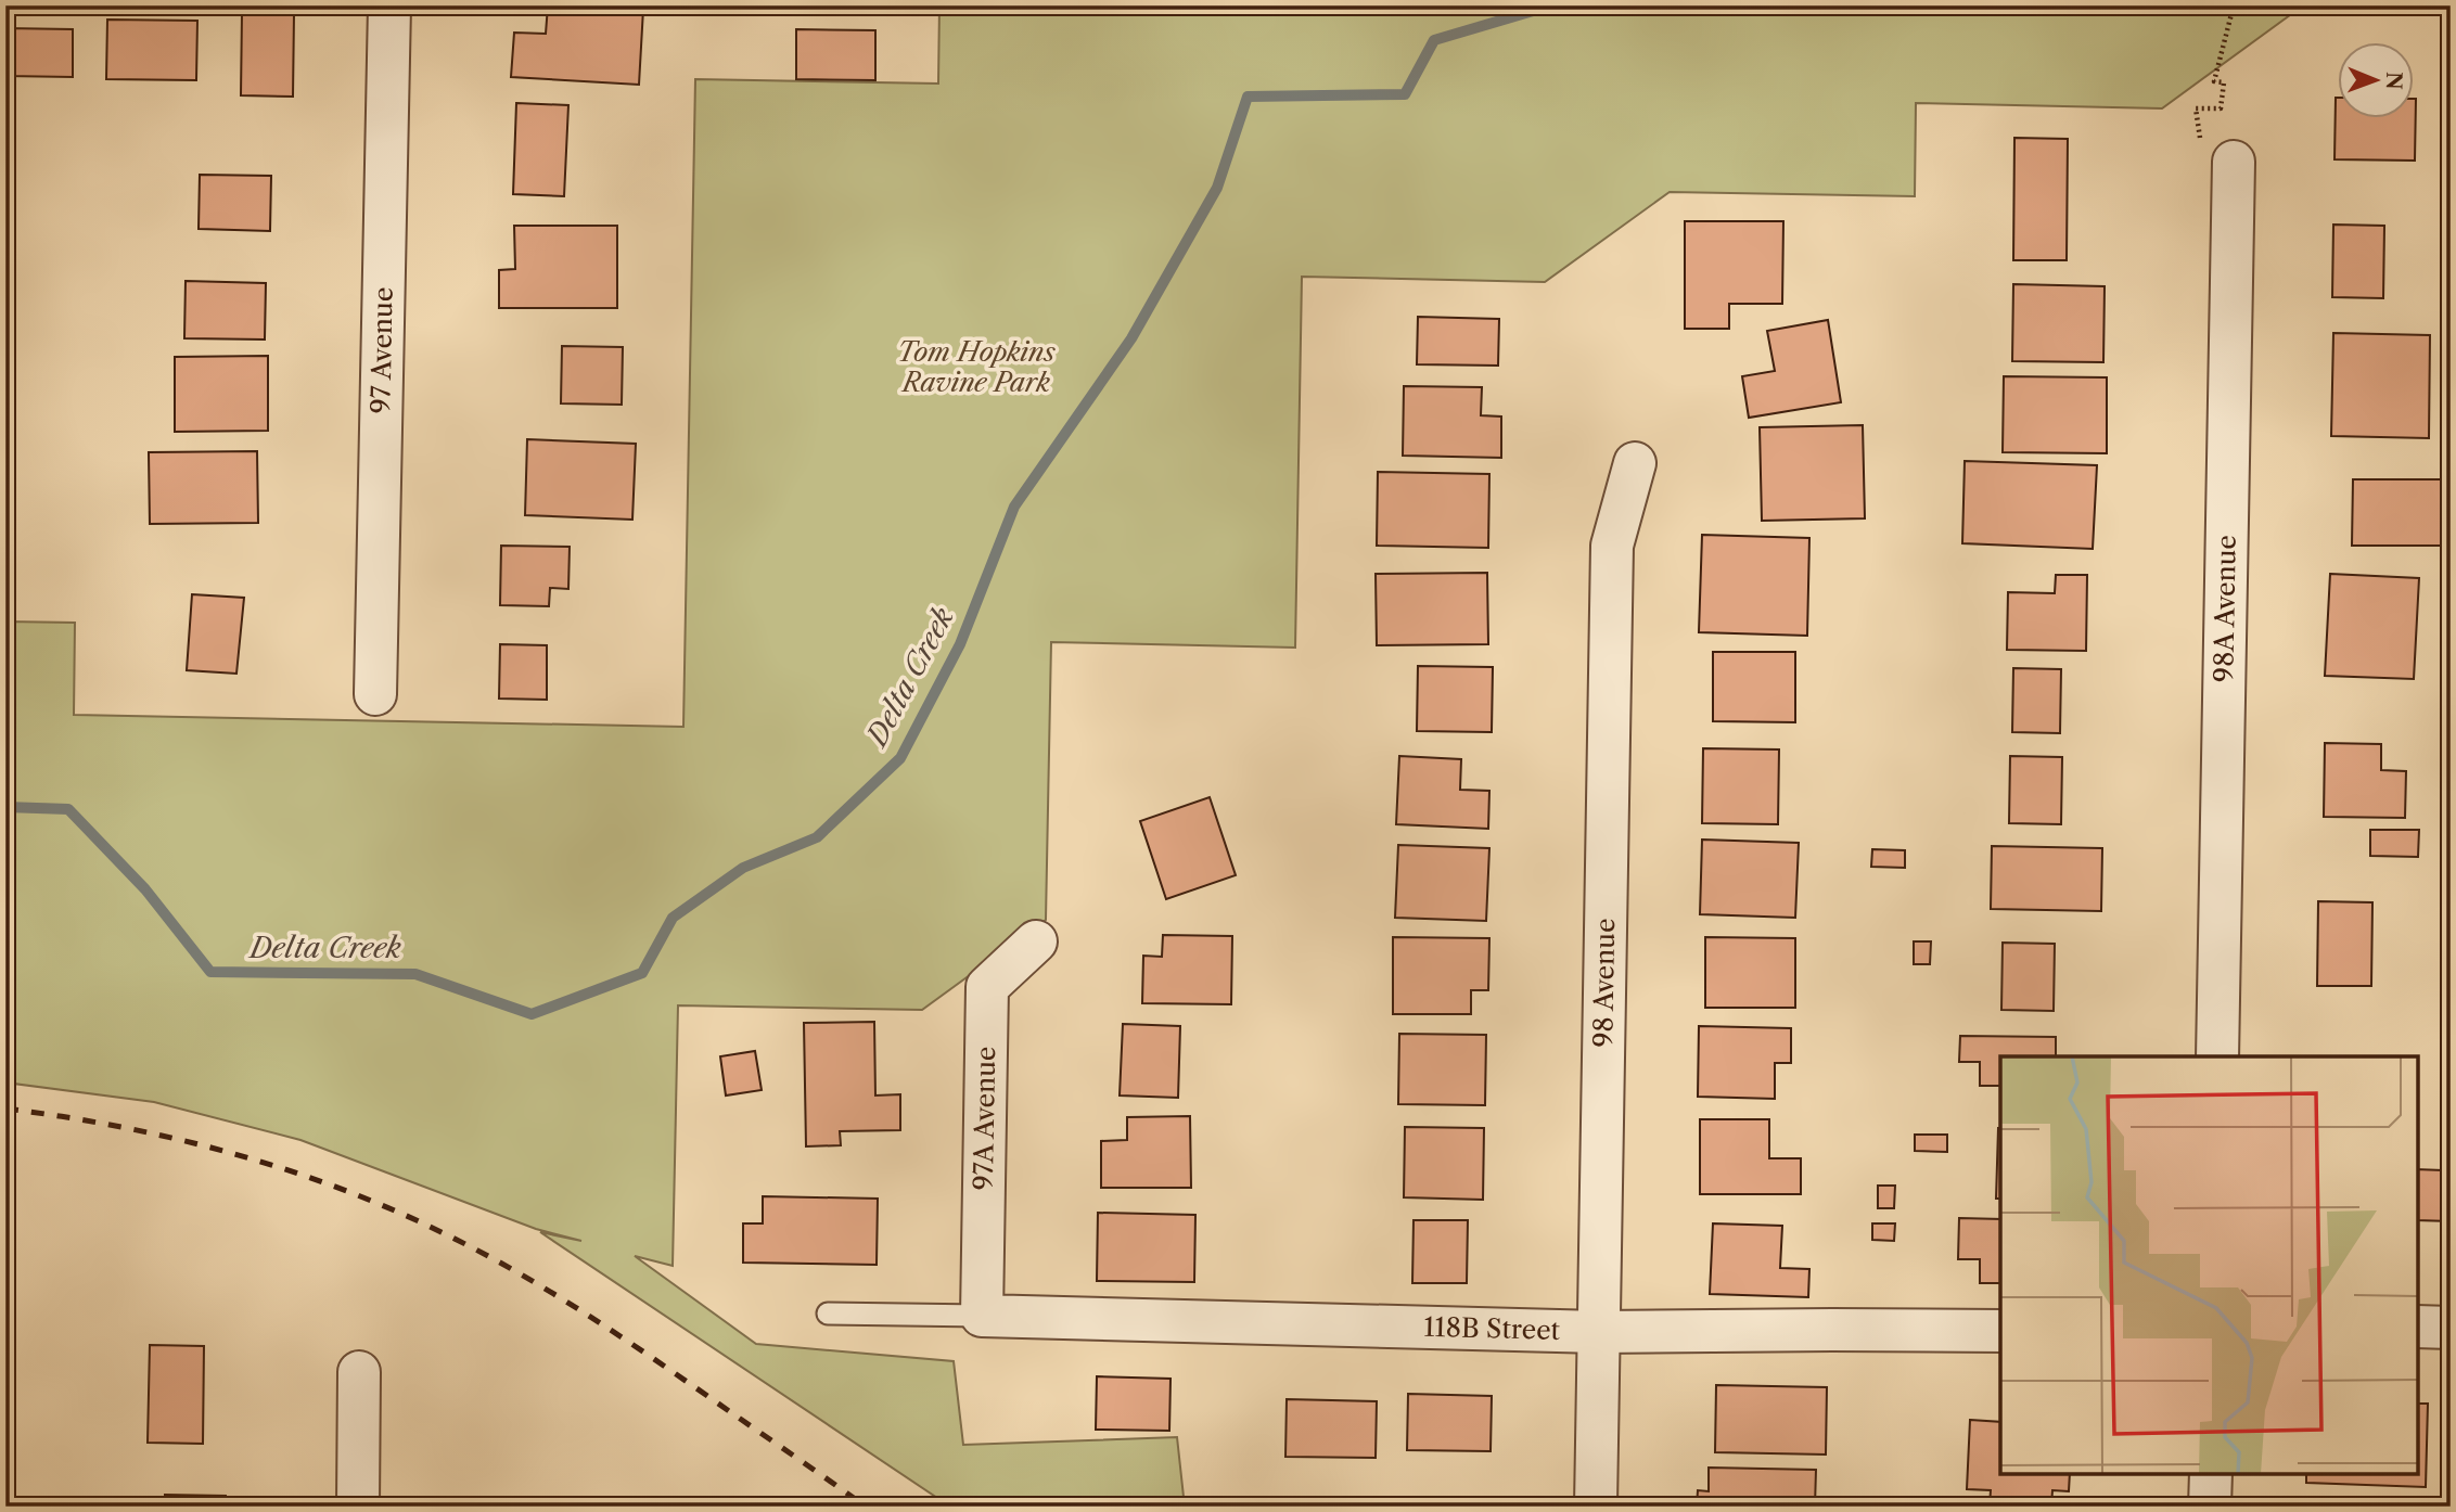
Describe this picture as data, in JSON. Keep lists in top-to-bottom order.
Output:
{
  "streets": {
    "street": [
      "97 Avenue",
      "98A Avenue",
      "98 Avenue",
      "97A Avenue",
      "118B Street"
    ]
  },
  "crossings": [
    ["98 Avenue", "118B Street"],
    ["97A Avenue", "118B Street"]
  ],
  "water": ["Delta Creek"],
  "parks": ["Tom Hopkins Ravine Park"],
  "north": "right"
}
